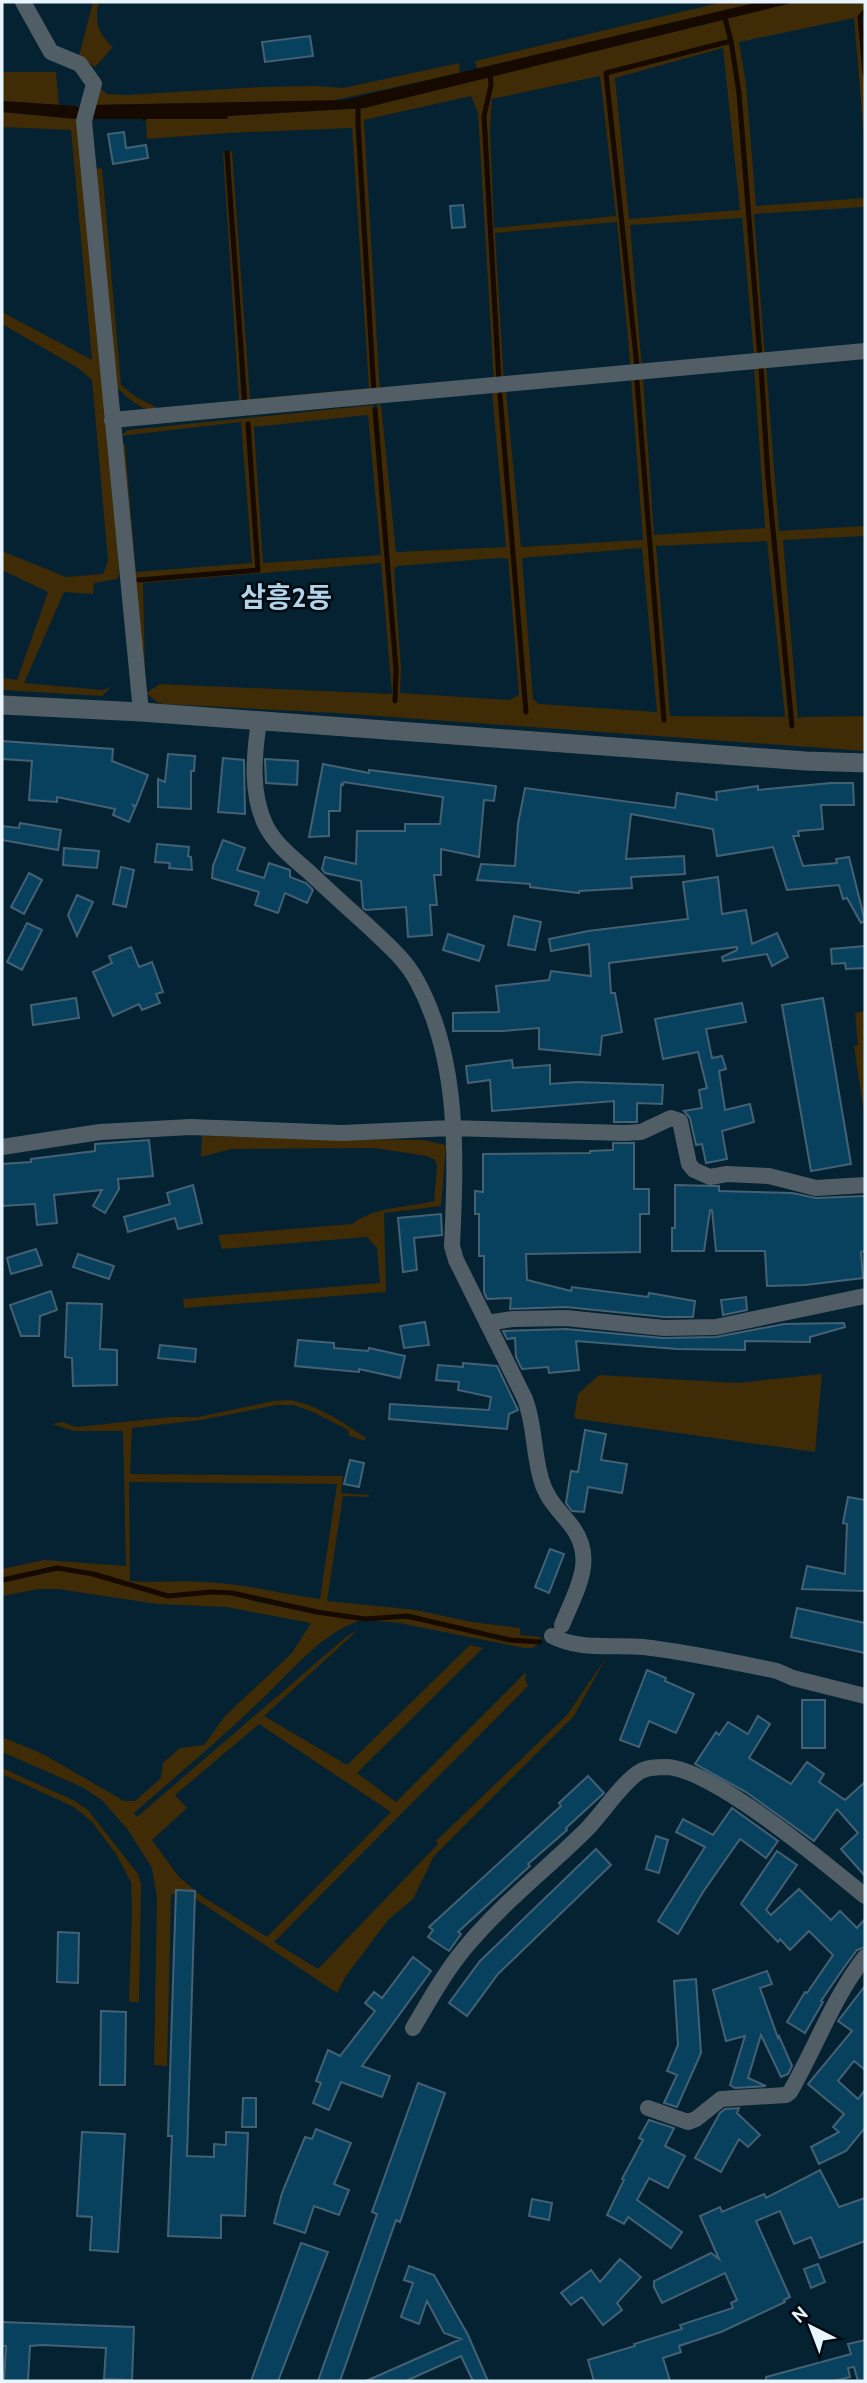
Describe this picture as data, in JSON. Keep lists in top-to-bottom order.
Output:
{
  "districts": ["삼흥2동"],
  "north": "top left"
}
